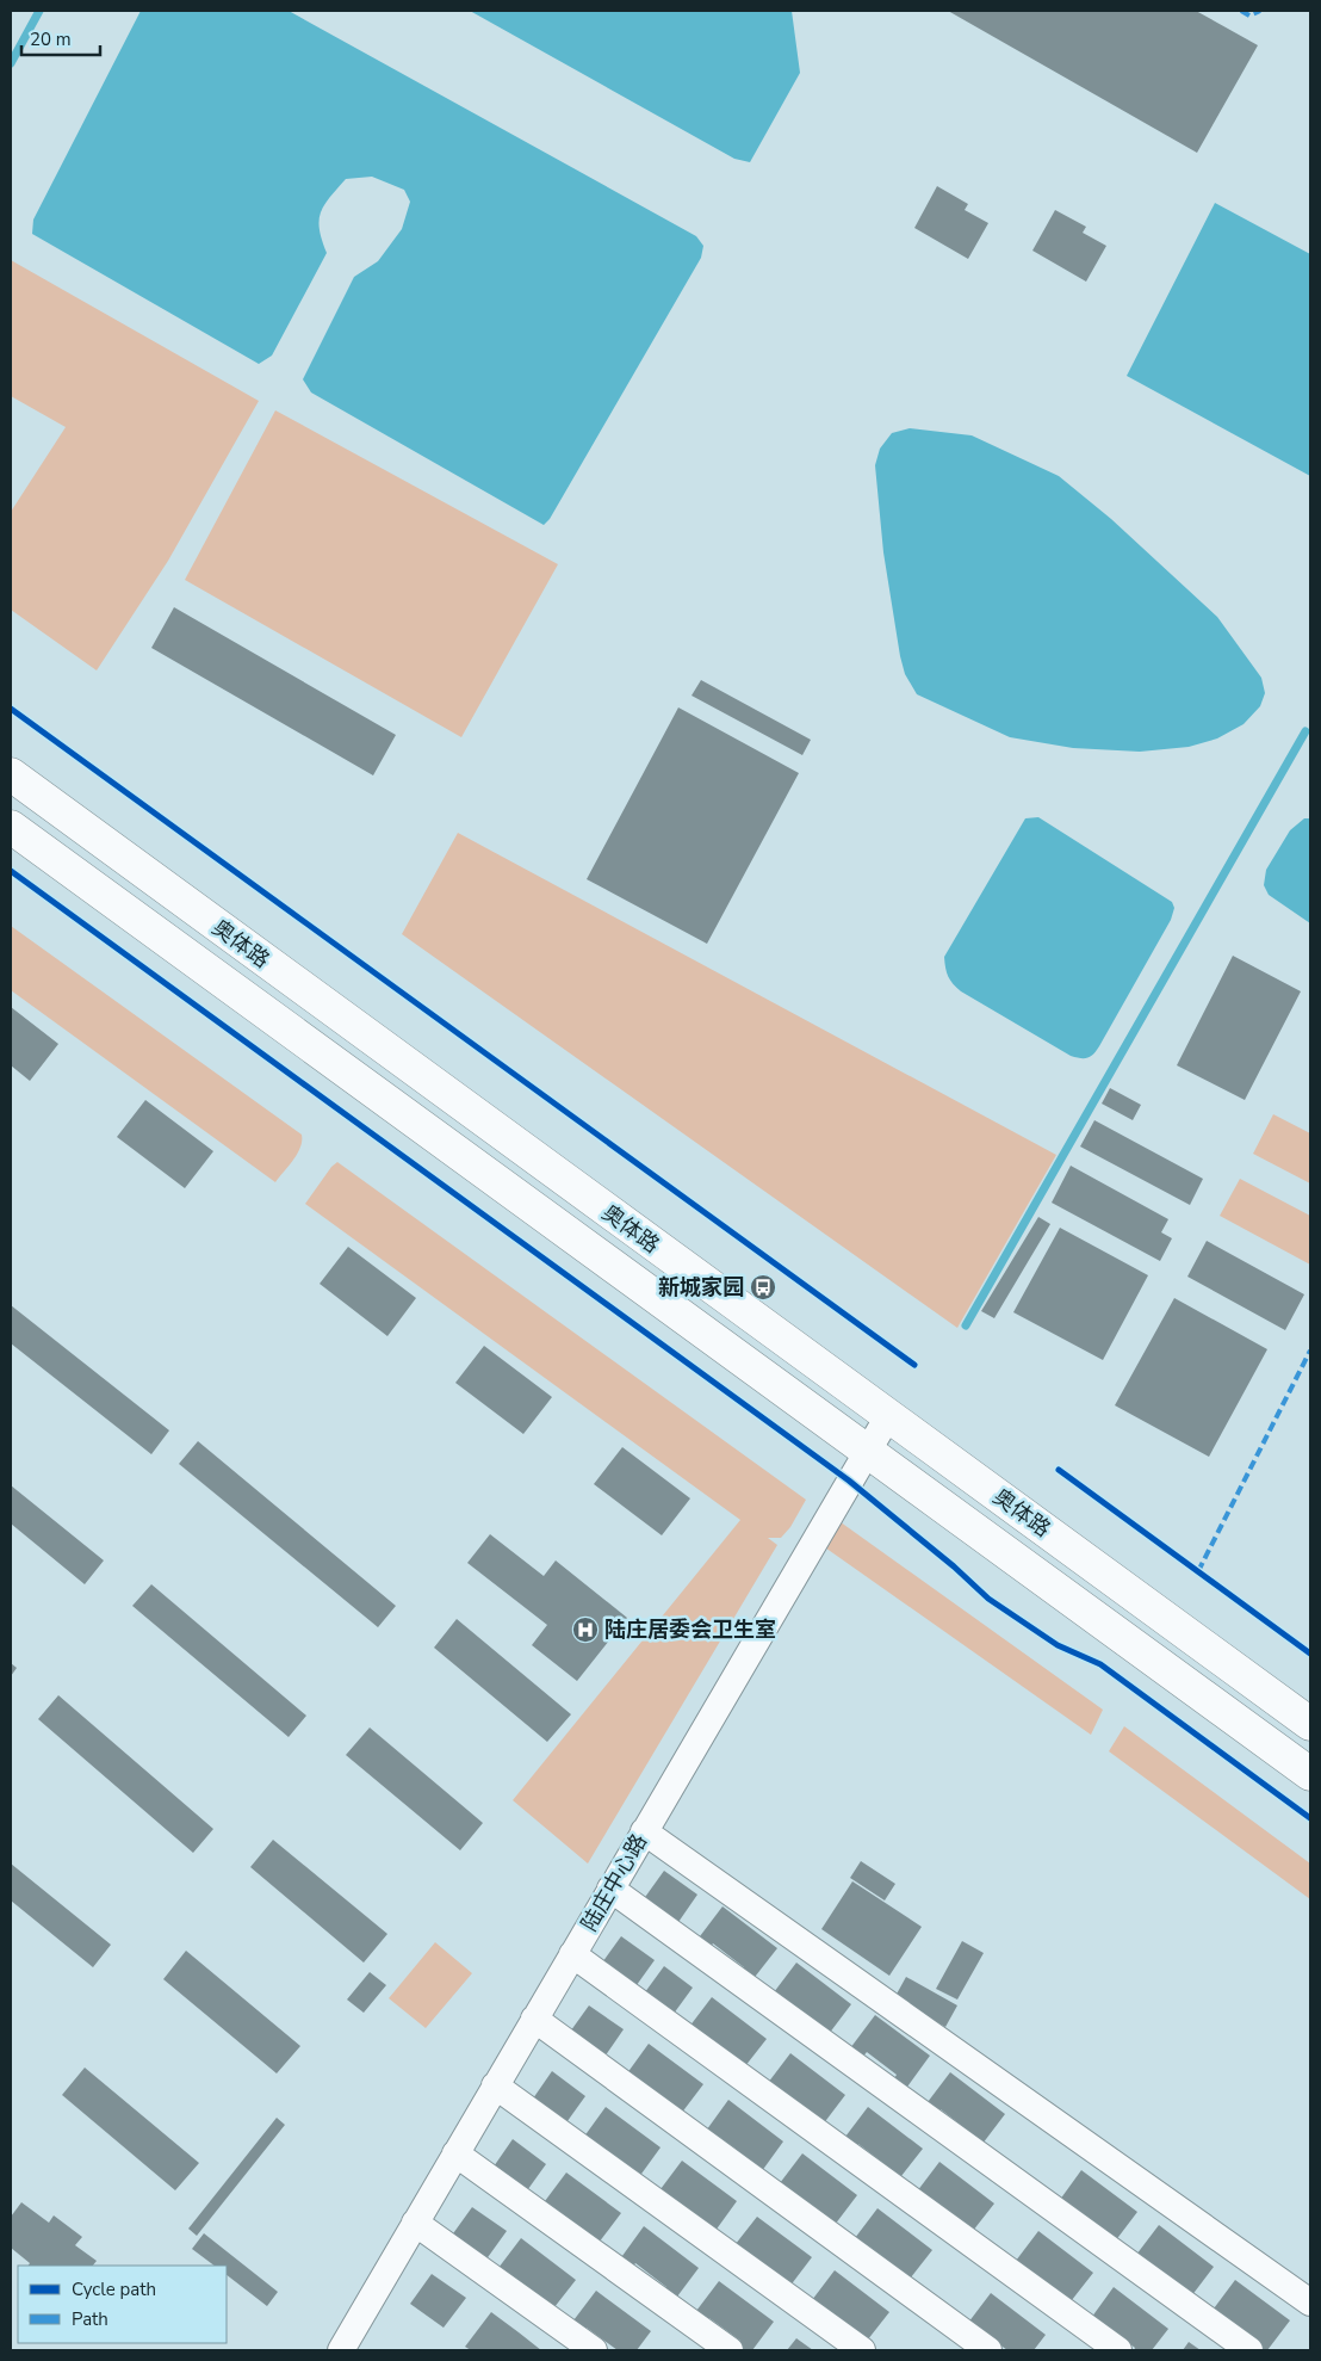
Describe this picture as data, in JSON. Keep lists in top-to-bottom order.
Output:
{
  "streets": {
    "main road": ["奥体路"],
    "street": ["陆庄中心路"]
  },
  "crossings": [
    ["奥体路", "陆庄中心路"]
  ],
  "places": {
    "bus stop": ["新城家园"],
    "hospital": ["陆庄居委会卫生室"]
  },
  "legend": ["Cycle path", "Path"],
  "scale_bar": "20 m"
}
